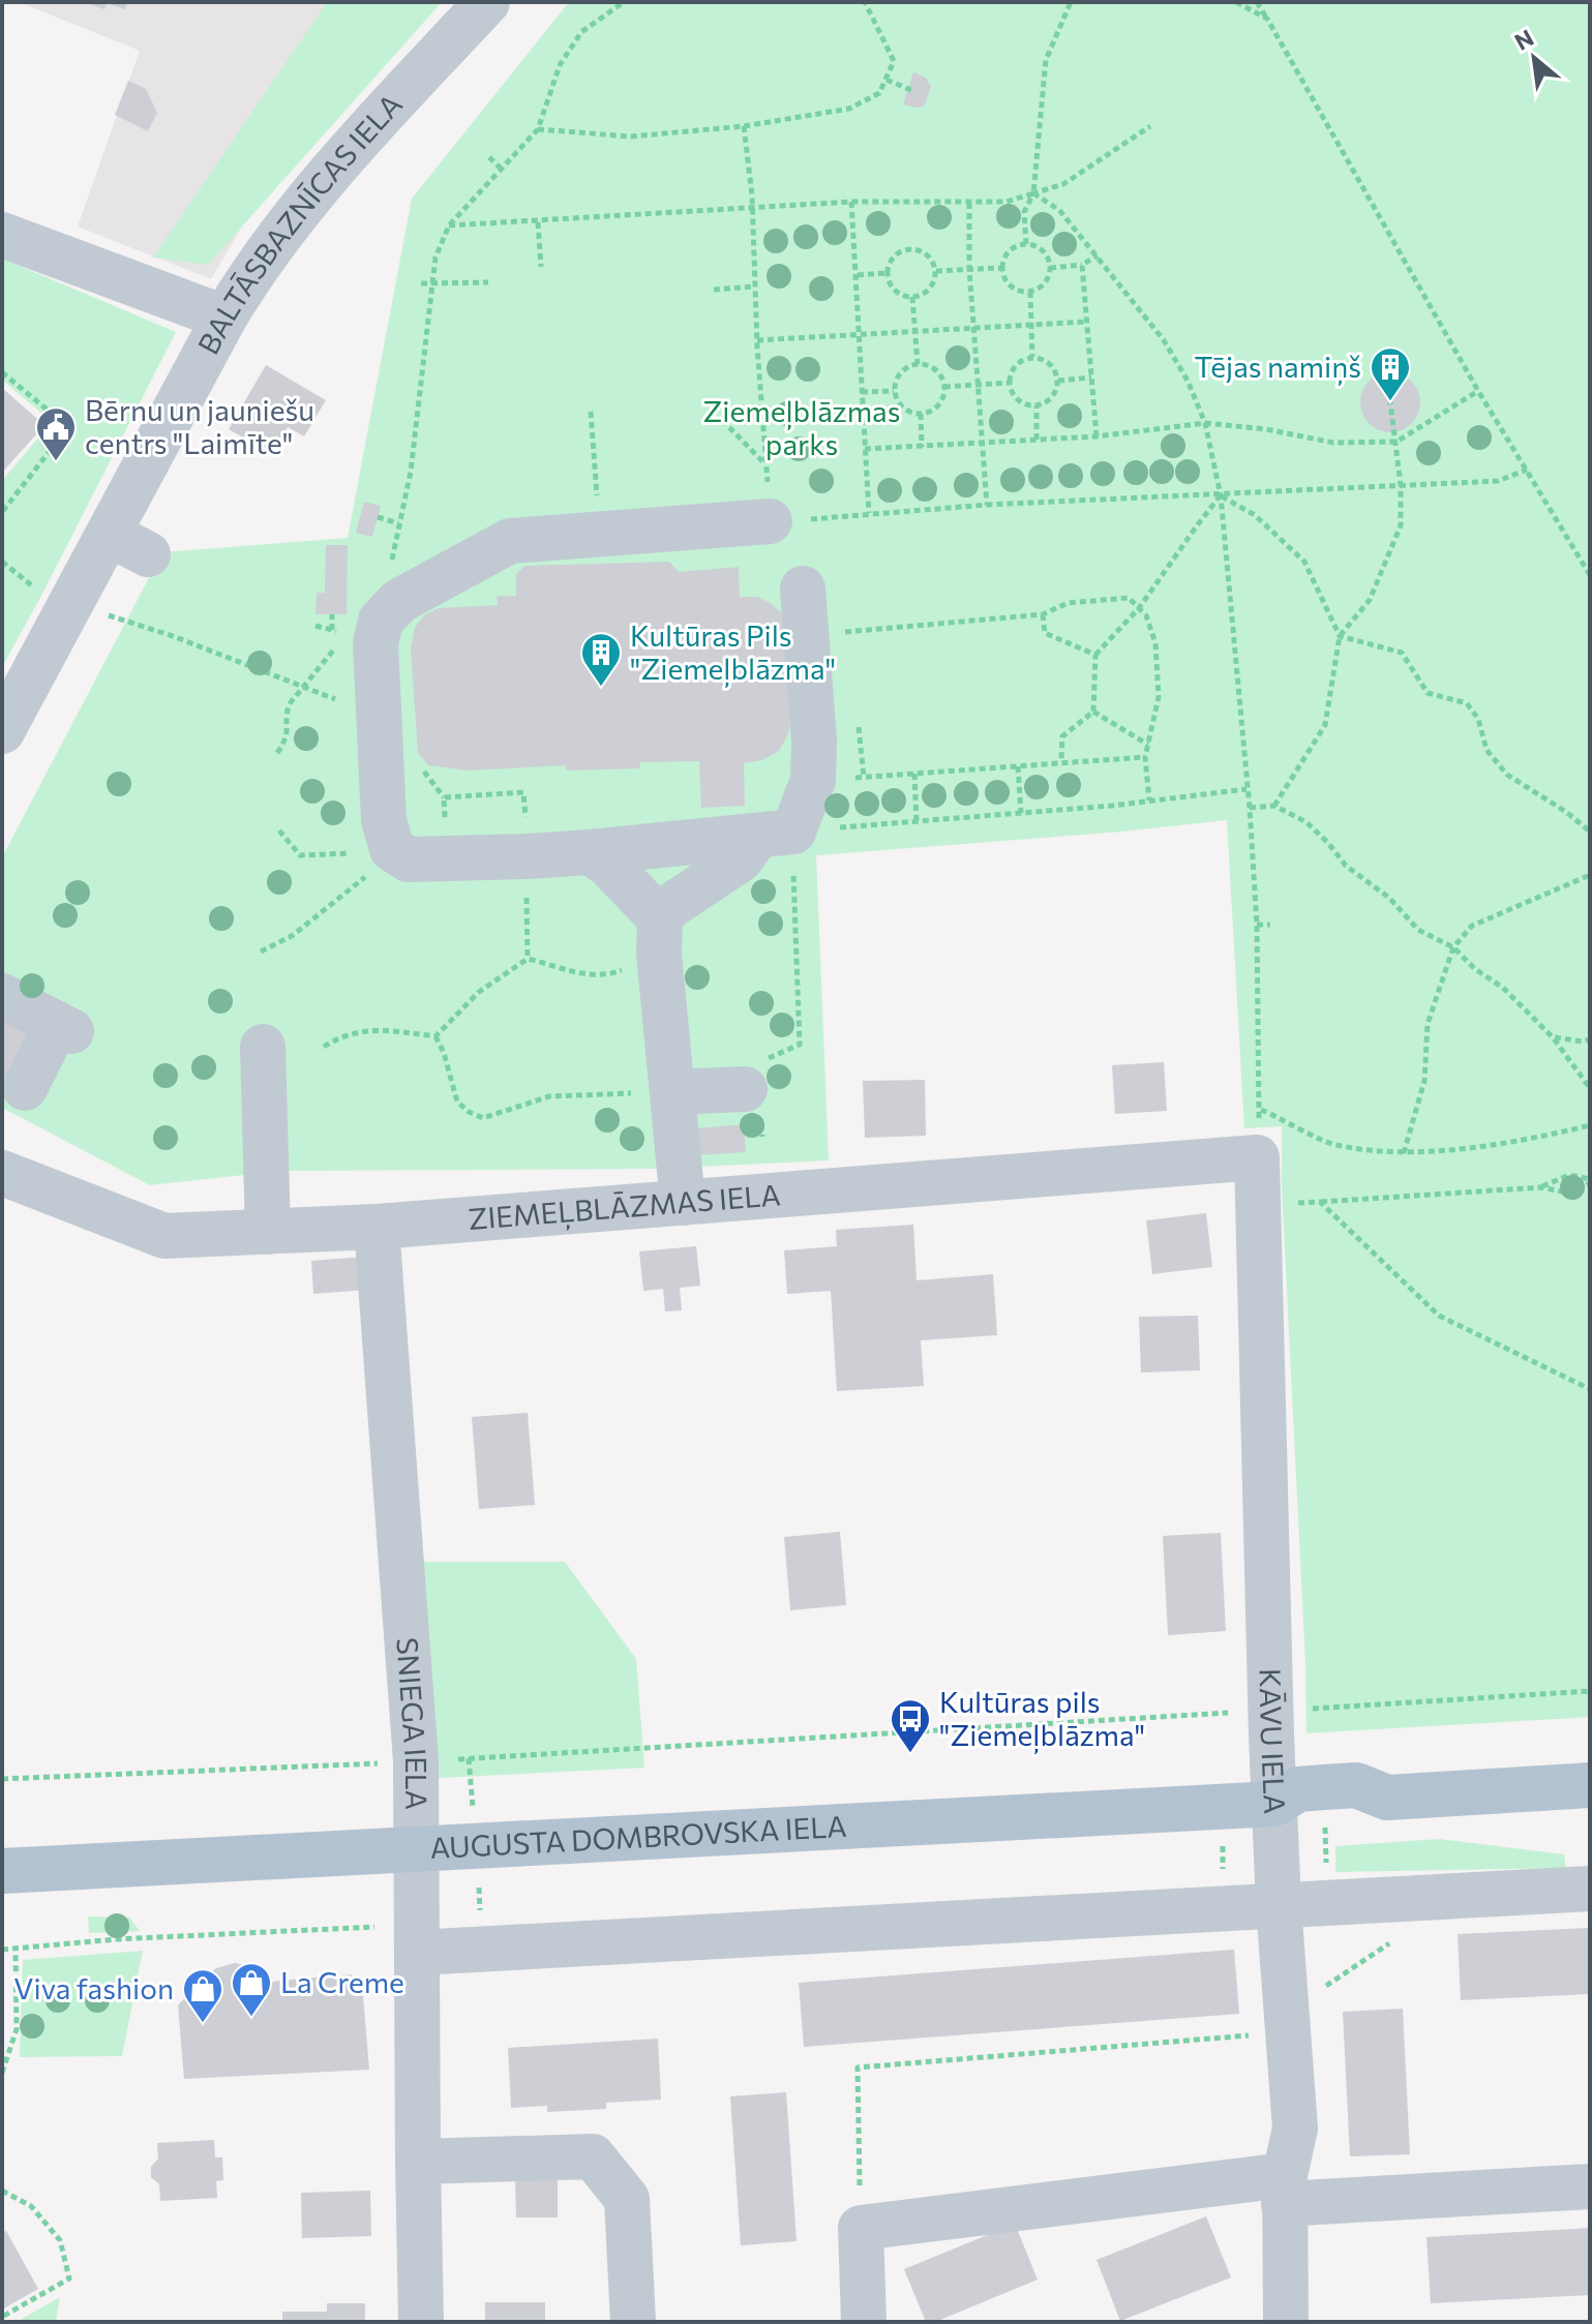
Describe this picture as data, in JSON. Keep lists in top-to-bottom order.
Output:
{
  "streets": {
    "main road": ["AUGUSTA DOMBROVSKA IELA"],
    "street": [
      "BALTĀSBAZNĪCAS IELA",
      "ZIEMEĻBLĀZMAS IELA",
      "SNIEGA IELA",
      "KĀVU IELA"
    ]
  },
  "crossings": [
    ["ZIEMEĻBLĀZMAS IELA", "SNIEGA IELA"],
    ["ZIEMEĻBLĀZMAS IELA", "KĀVU IELA"],
    ["SNIEGA IELA", "AUGUSTA DOMBROVSKA IELA"],
    ["KĀVU IELA", "AUGUSTA DOMBROVSKA IELA"]
  ],
  "parks": ["Ziemeļblāzmas parks"],
  "places": {
    "building": ["Tējas namiņš", "Kultūras Pils \"Ziemeļblāzma\""],
    "public building": ["Bērnu un jauniešu centrs \"Laimīte\""],
    "bus stop": ["Kultūras pils \"Ziemeļblāzma\""],
    "shop": ["La Creme", "Viva fashion"]
  },
  "north": "top left"
}
